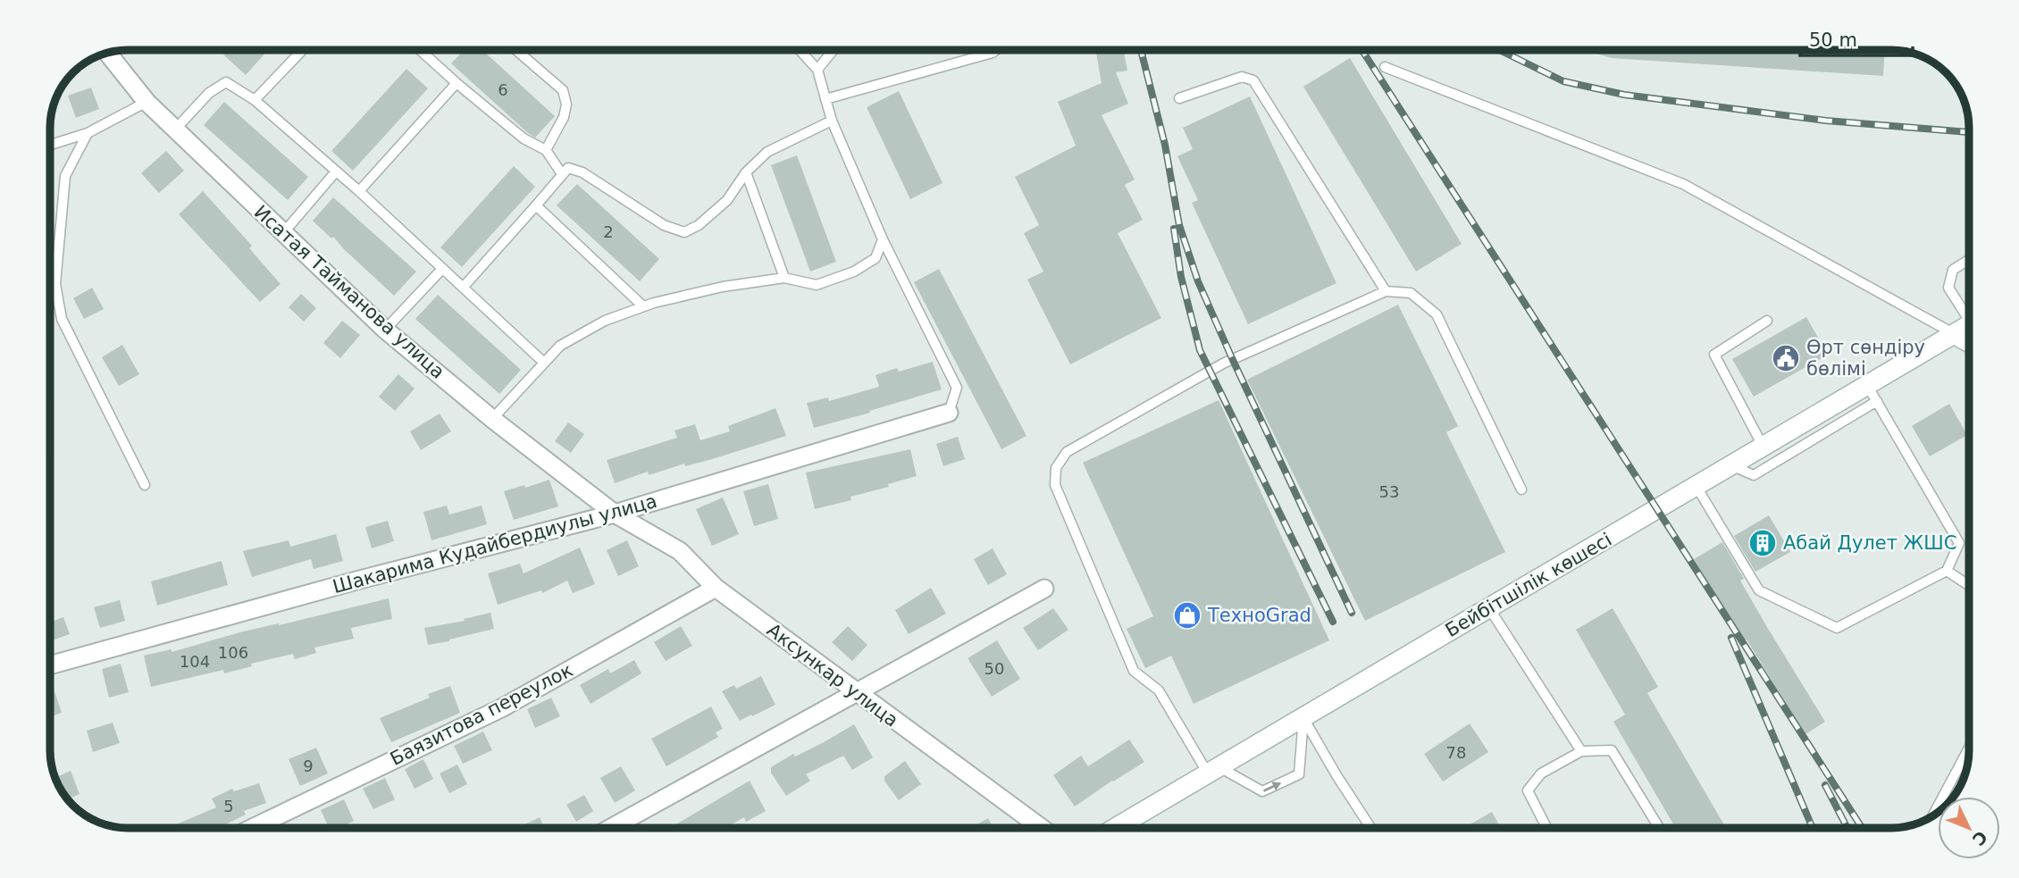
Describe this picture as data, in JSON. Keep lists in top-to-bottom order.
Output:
{
  "streets": {
    "street": [
      "Исатая Тайманова улица",
      "Шакарима Кудайбердиулы улица",
      "Бейбітшілік көшесі",
      "Аксункар улица",
      "Баязитова переулок"
    ]
  },
  "crossings": [
    ["Исатая Тайманова улица", "Шакарима Кудайбердиулы улица"],
    ["Исатая Тайманова улица", "Аксункар улица"],
    ["Шакарима Кудайбердиулы улица", "Аксункар улица"],
    ["Аксункар улица", "Баязитова переулок"]
  ],
  "places": {
    "public building": ["Өрт сөндіру бөлімі"],
    "building": ["Абай Дулет ЖШС"],
    "shop": ["ТехноGrad"]
  },
  "house_numbers": [
    "6",
    "2",
    "53",
    "106",
    "104",
    "50",
    "78",
    "9",
    "5"
  ],
  "scale_bar": "50 m",
  "north": "bottom right"
}
